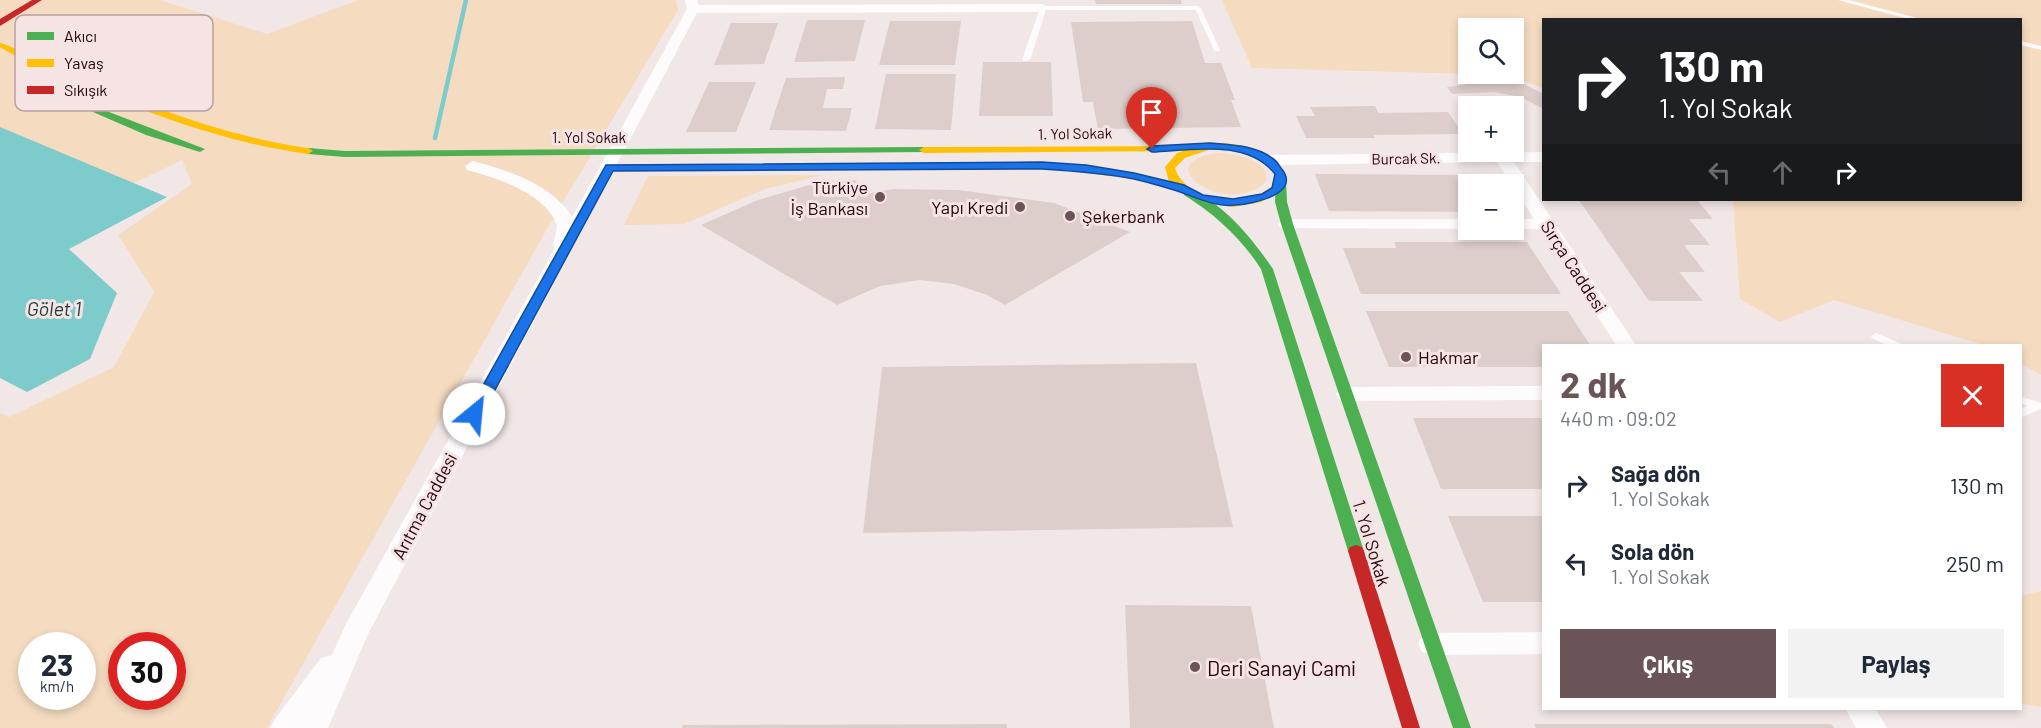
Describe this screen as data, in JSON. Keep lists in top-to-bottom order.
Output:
{
  "streets": {
    "main road": ["1. Yol Sokak"],
    "street": ["Burcak Sk.", "Sırça Caddesi", "Arıtma Caddesi"]
  },
  "crossings": [
    ["1. Yol Sokak", "Burcak Sk."],
    ["1. Yol Sokak", "Arıtma Caddesi"]
  ],
  "water": ["Gölet 1"],
  "places": [
    "Türkiye İş Bankası",
    "Yapı Kredi",
    "Şekerbank",
    "Hakmar",
    "Deri Sanayi Cami"
  ],
  "legend": ["Akıcı", "Yavaş", "Sıkışık"],
  "page": {
    "map_buttons": ["+", "−"],
    "turn": ["130 m", "1. Yol Sokak"],
    "heading": ["2 dk", "440 m · 09:02"],
    "list": [
      {
        "name": "Sağa dön",
        "note": "1. Yol Sokak",
        "value": "130 m"
      },
      {
        "name": "Sola dön",
        "note": "1. Yol Sokak",
        "value": "250 m"
      }
    ],
    "buttons": ["Çıkış", "Paylaş"],
    "speed": "23 km/h",
    "limit": "30"
  }
}
